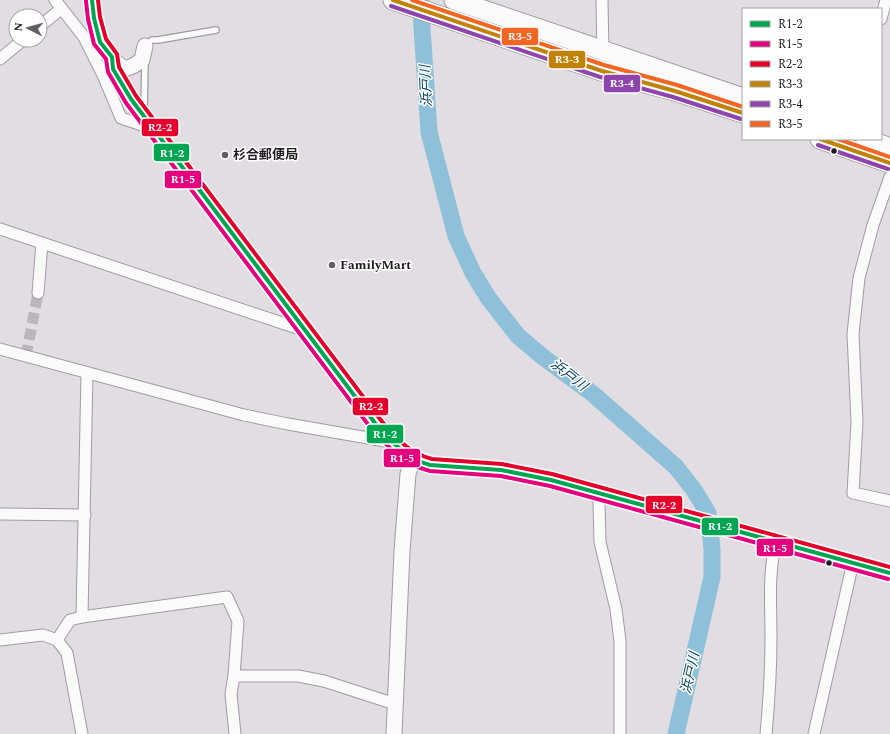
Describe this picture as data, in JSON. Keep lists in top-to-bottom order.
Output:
{
  "water": ["浜戸川"],
  "places": ["杉合郵便局", "FamilyMart"],
  "lines": [
    "transit line R1-2",
    "transit line R2-2",
    "transit line R3-3",
    "transit line R3-5",
    "transit line R1-5",
    "transit line R3-4"
  ],
  "legend": [
    "R1-2",
    "R1-5",
    "R2-2",
    "R3-3",
    "R3-4",
    "R3-5"
  ],
  "north": "left"
}
